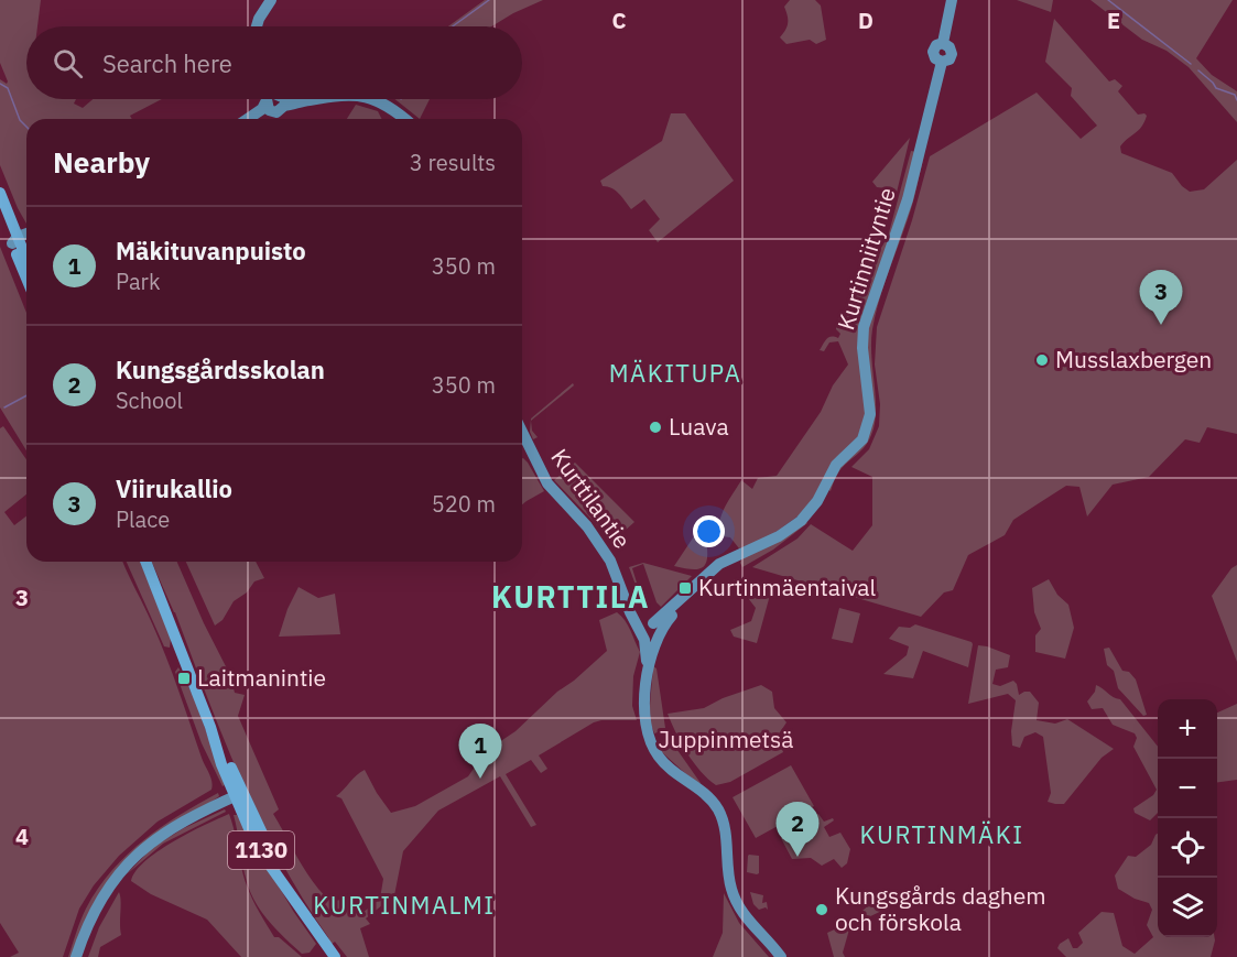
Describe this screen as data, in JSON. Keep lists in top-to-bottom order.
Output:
{
  "streets": {
    "main road": ["1130"],
    "street": ["Kurtinniityntie", "Kurttilantie"]
  },
  "crossings": [
    ["Kurtinniityntie", "Kurttilantie"]
  ],
  "districts": [
    "MÄKITUPA",
    "KURTTILA",
    "KURTINMÄKI",
    "KURTINMALMI"
  ],
  "parks": ["Juppinmetsä"],
  "places": {
    "other": ["Musslaxbergen", "Luava", "Kungsgårds daghem och förskola"],
    "transit": ["Kurtinmäentaival", "Laitmanintie"]
  },
  "page": {
    "search": "Search here",
    "heading": ["Nearby", "3 results"],
    "list": [
      {
        "mark": "1",
        "name": "Mäkituvanpuisto",
        "note": "Park",
        "value": "350 m"
      },
      {
        "mark": "2",
        "name": "Kungsgårdsskolan",
        "note": "School",
        "value": "350 m"
      },
      {
        "mark": "3",
        "name": "Viirukallio",
        "note": "Place",
        "value": "520 m"
      }
    ],
    "pins": ["3", "1", "2"],
    "map_buttons": ["+", "−"]
  },
  "grid": {
    "columns": ["C", "D", "E"],
    "rows": ["3", "4"]
  }
}
